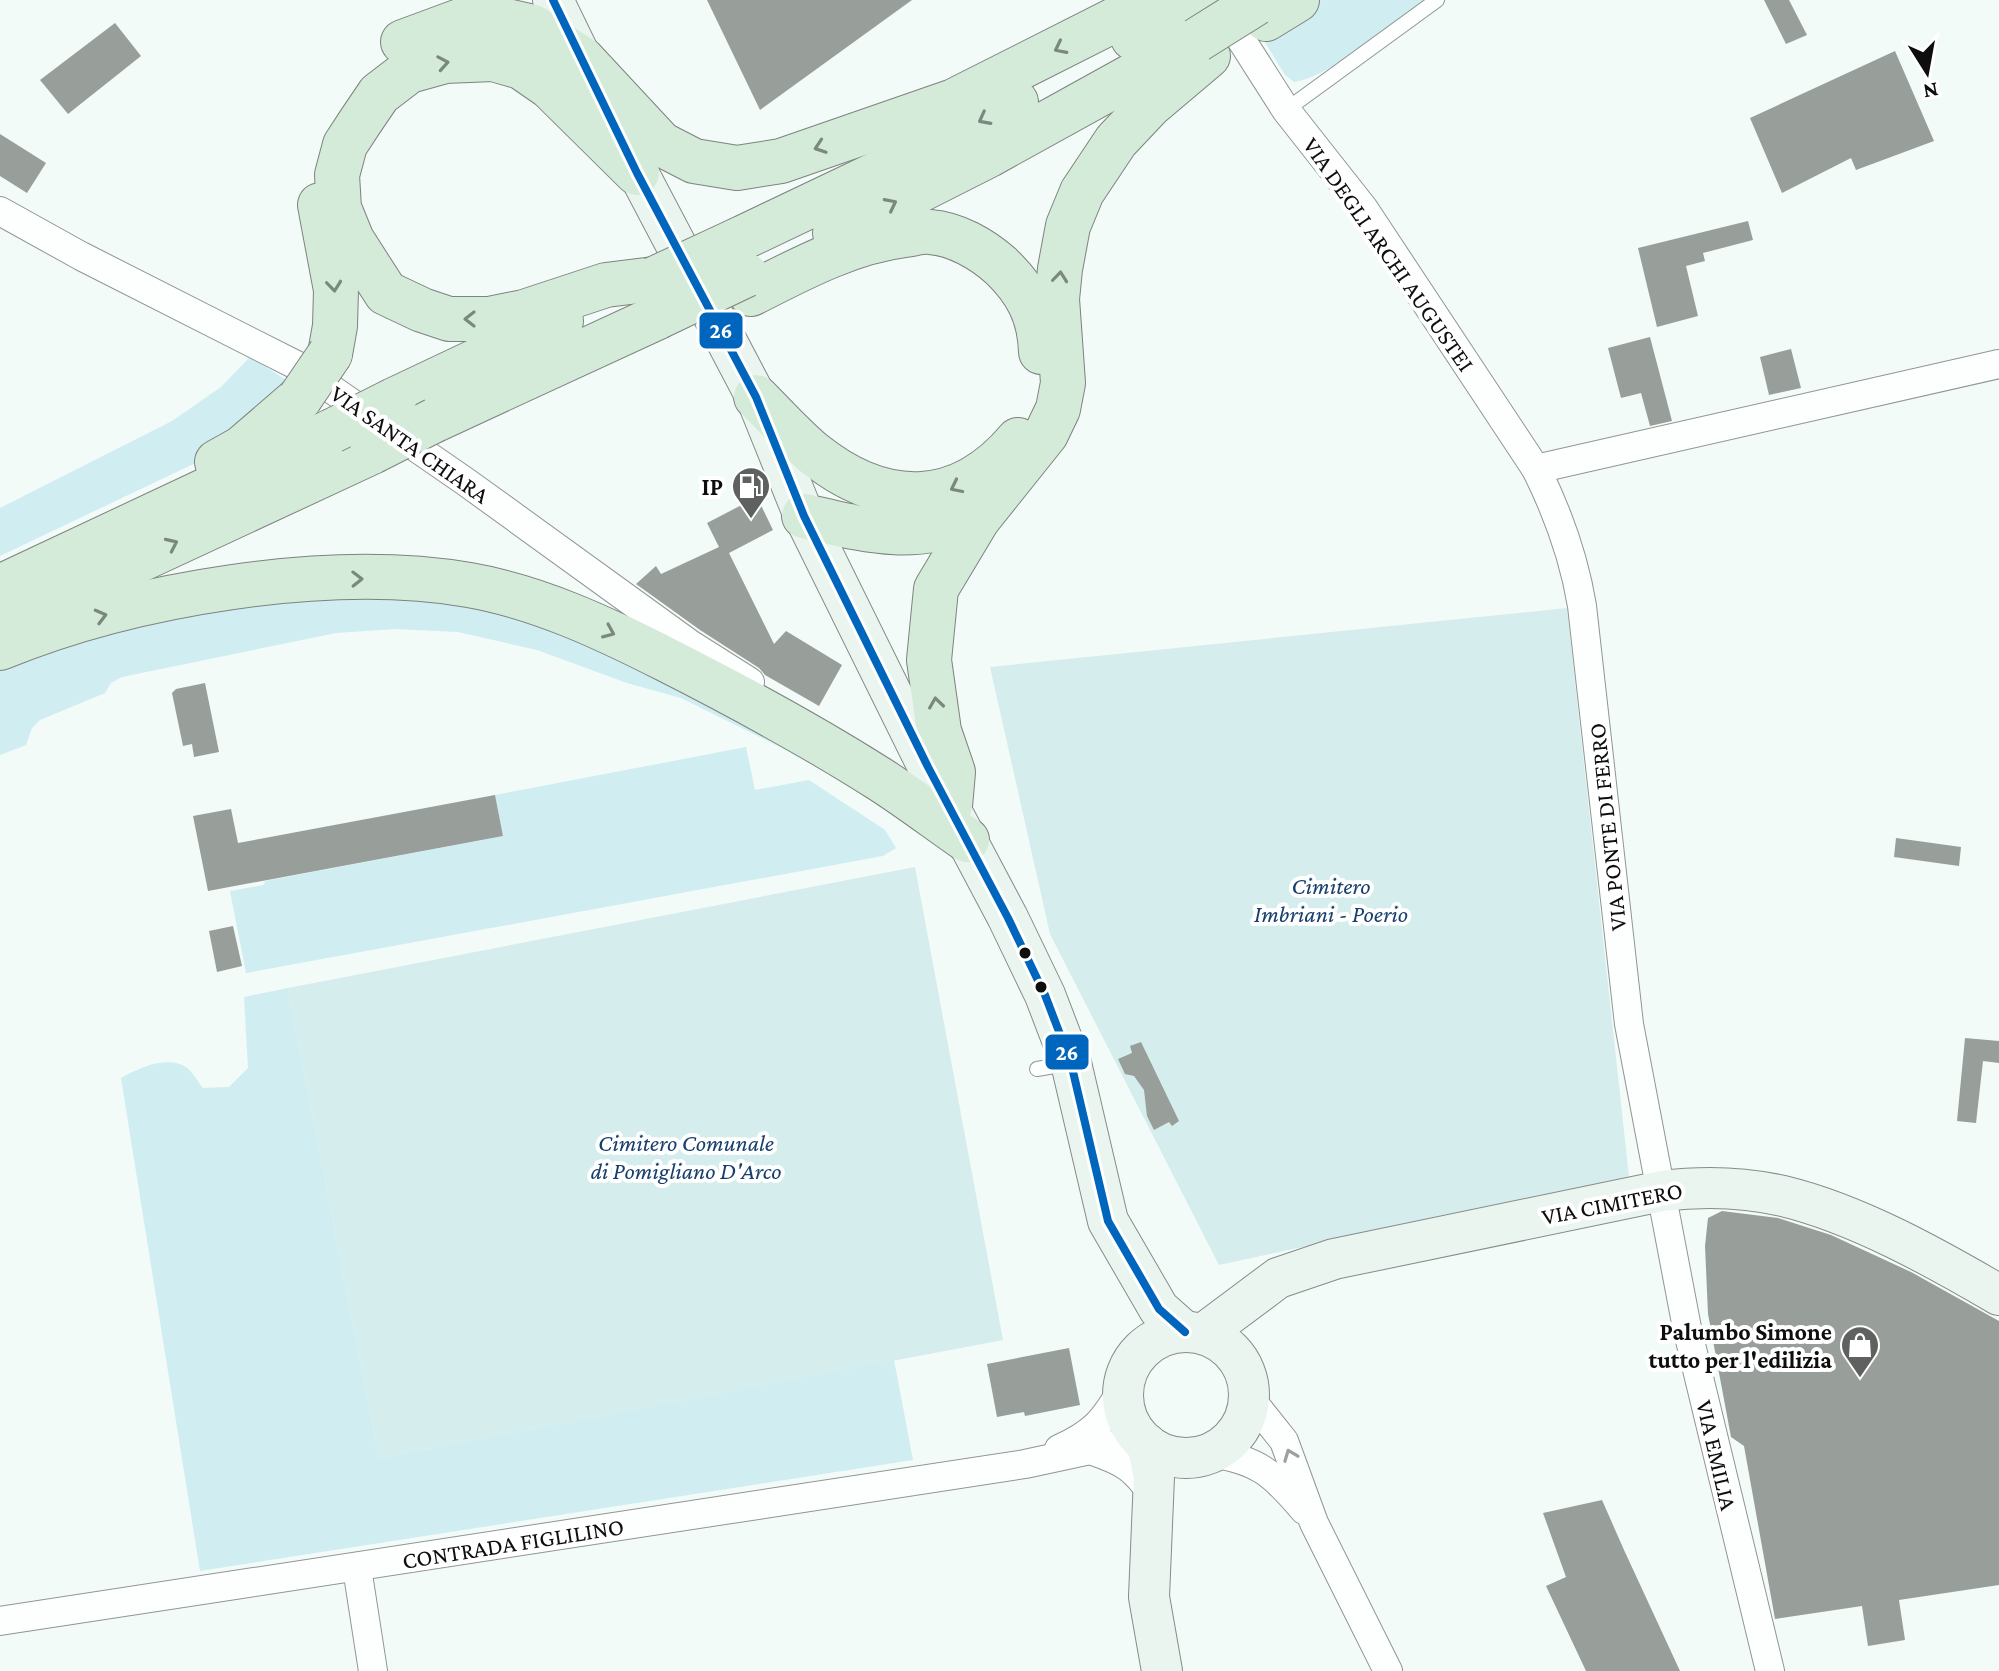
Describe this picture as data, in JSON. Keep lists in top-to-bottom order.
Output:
{
  "streets": {
    "main road": ["VIA CIMITERO"],
    "street": [
      "VIA DEGLI ARCHI AUGUSTEI",
      "VIA SANTA CHIARA",
      "VIA PONTE DI FERRO",
      "VIA EMILIA",
      "CONTRADA FIGLILINO"
    ]
  },
  "crossings": [
    ["VIA DEGLI ARCHI AUGUSTEI", "VIA PONTE DI FERRO"],
    ["VIA PONTE DI FERRO", "VIA CIMITERO"],
    ["VIA PONTE DI FERRO", "VIA EMILIA"],
    ["VIA CIMITERO", "VIA EMILIA"],
    ["VIA CIMITERO", "CONTRADA FIGLILINO"]
  ],
  "parks": ["Cimitero Imbriani - Poerio", "Cimitero Comunale di Pomigliano D'Arco"],
  "places": {
    "fuel station": ["IP"],
    "shop": ["Palumbo Simone tutto per l'edilizia"]
  },
  "lines": ["transit line 26"],
  "north": "bottom"
}
